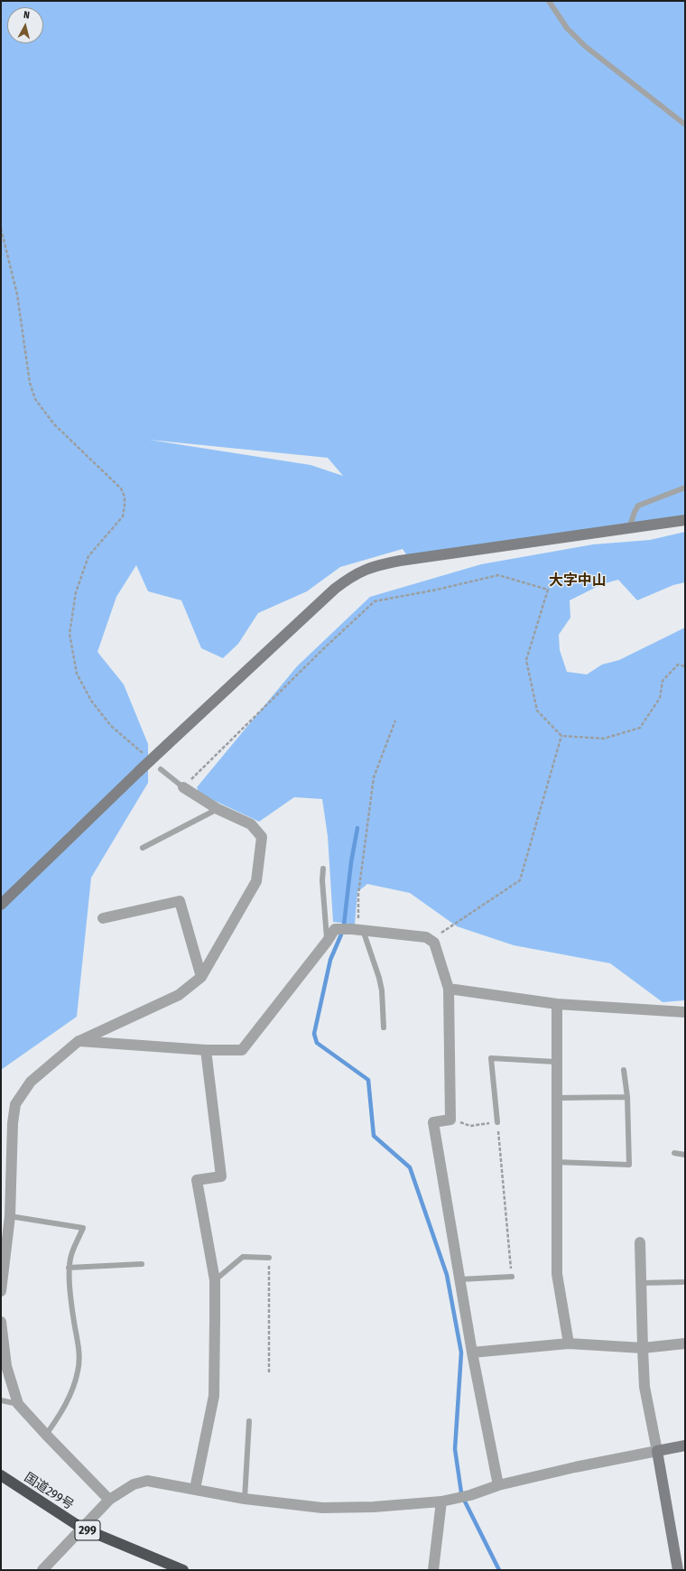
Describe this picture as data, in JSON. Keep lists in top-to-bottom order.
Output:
{
  "streets": {
    "highway": ["国道299号", "299"]
  },
  "districts": ["大字中山"],
  "north": "top"
}
